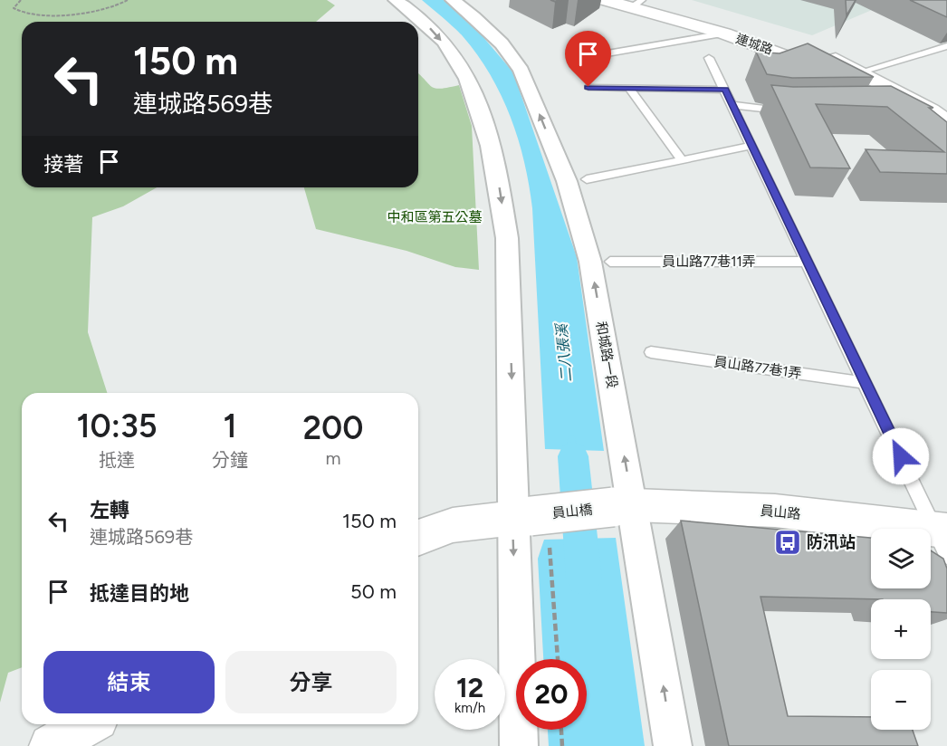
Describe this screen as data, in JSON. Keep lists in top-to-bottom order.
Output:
{
  "streets": {
    "main road": ["連城路", "員山橋", "員山路"],
    "street": ["和城路一段"],
    "lane": ["員山路77巷11弄", "員山路77巷1弄"]
  },
  "crossings": [
    ["和城路一段", "員山橋"],
    ["和城路一段", "員山路"],
    ["員山橋", "員山路"]
  ],
  "water": ["二八張溪"],
  "parks": ["中和區第五公墓"],
  "places": {
    "bus stop": ["防汛站"]
  },
  "page": {
    "turn": ["150 m", "連城路569巷"],
    "then": "接著",
    "eta": [
      "10:35",
      "抵達",
      "1",
      "分鐘",
      "200",
      "m"
    ],
    "list": [
      {
        "name": "左轉",
        "note": "連城路569巷",
        "value": "150 m"
      },
      {
        "name": "抵達目的地",
        "value": "50 m"
      }
    ],
    "map_buttons": ["+", "−"],
    "buttons": ["結束", "分享"],
    "speed": "12 km/h",
    "limit": "20"
  }
}
